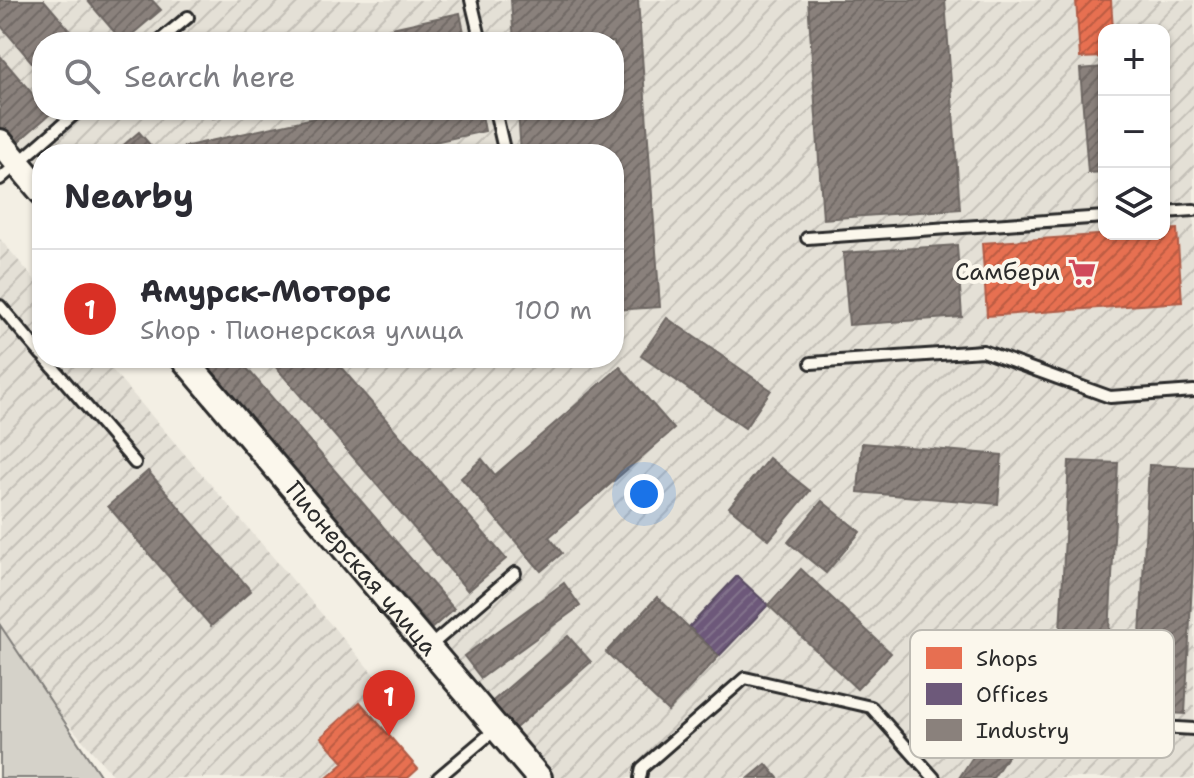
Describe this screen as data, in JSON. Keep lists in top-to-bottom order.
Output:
{
  "streets": {
    "street": ["Пионерская улица"]
  },
  "places": {
    "supermarket": ["Самбери"]
  },
  "legend": ["Shops", "Offices", "Industry"],
  "page": {
    "map_buttons": ["+", "−"],
    "search": "Search here",
    "heading": "Nearby",
    "list": [
      {
        "mark": "1",
        "name": "Амурск-Моторс",
        "note": "Shop · Пионерская улица",
        "value": "100 m"
      }
    ],
    "pins": "1"
  }
}
